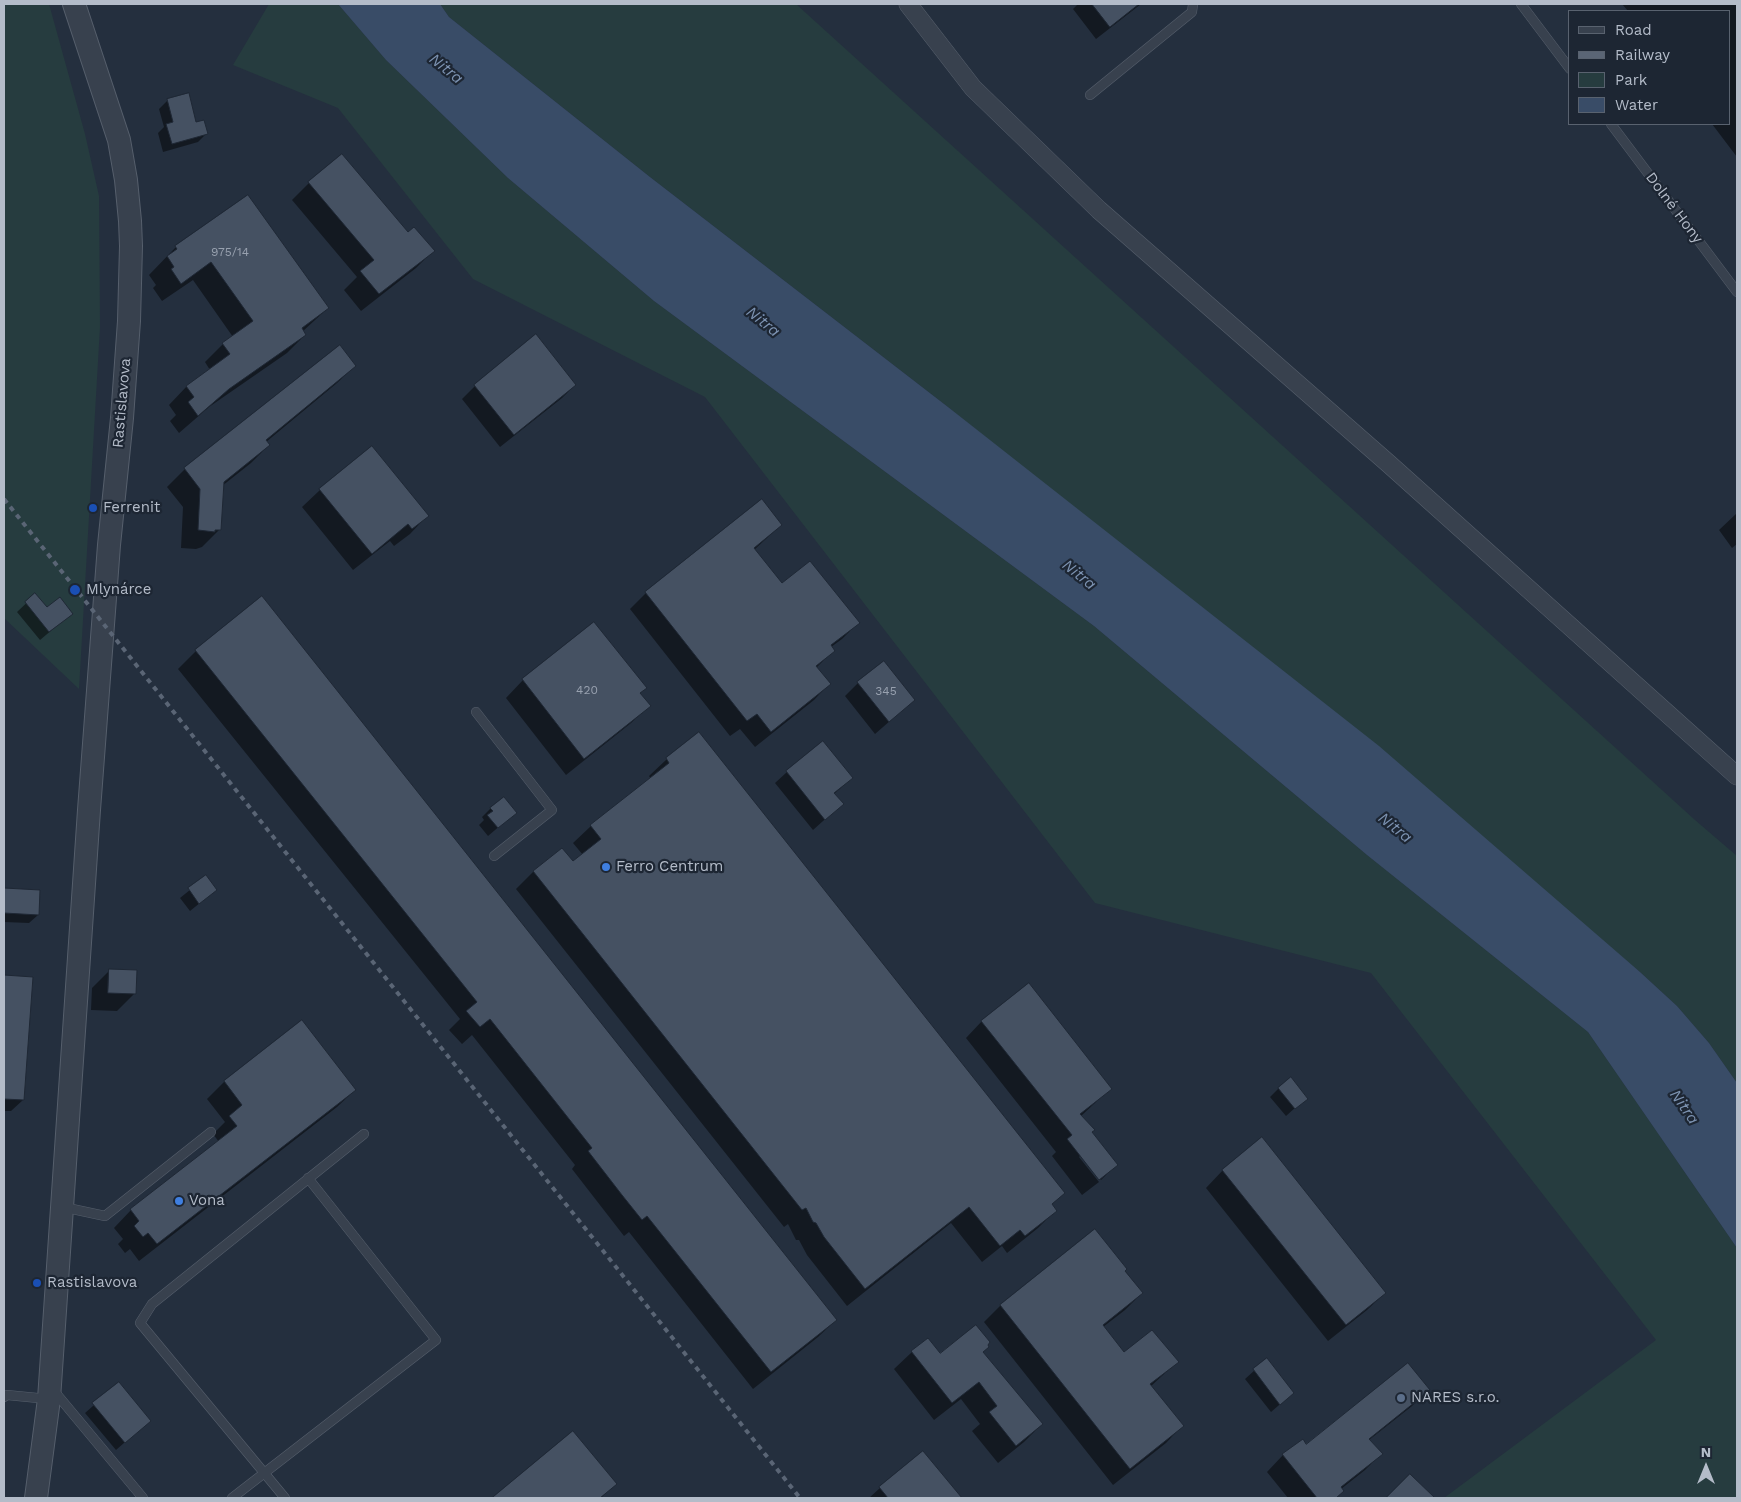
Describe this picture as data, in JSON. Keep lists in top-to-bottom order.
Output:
{
  "streets": {
    "street": ["Rastislavova"],
    "lane": ["Dolné Hony"]
  },
  "water": ["Nitra"],
  "places": [
    "Ferrenit",
    "Mlynárce",
    "Ferro Centrum",
    "Vona",
    "Rastislavova",
    "NARES s.r.o."
  ],
  "house_numbers": ["975/14", "420", "345"],
  "legend": [
    "Road",
    "Railway",
    "Park",
    "Water"
  ],
  "north": "top"
}
